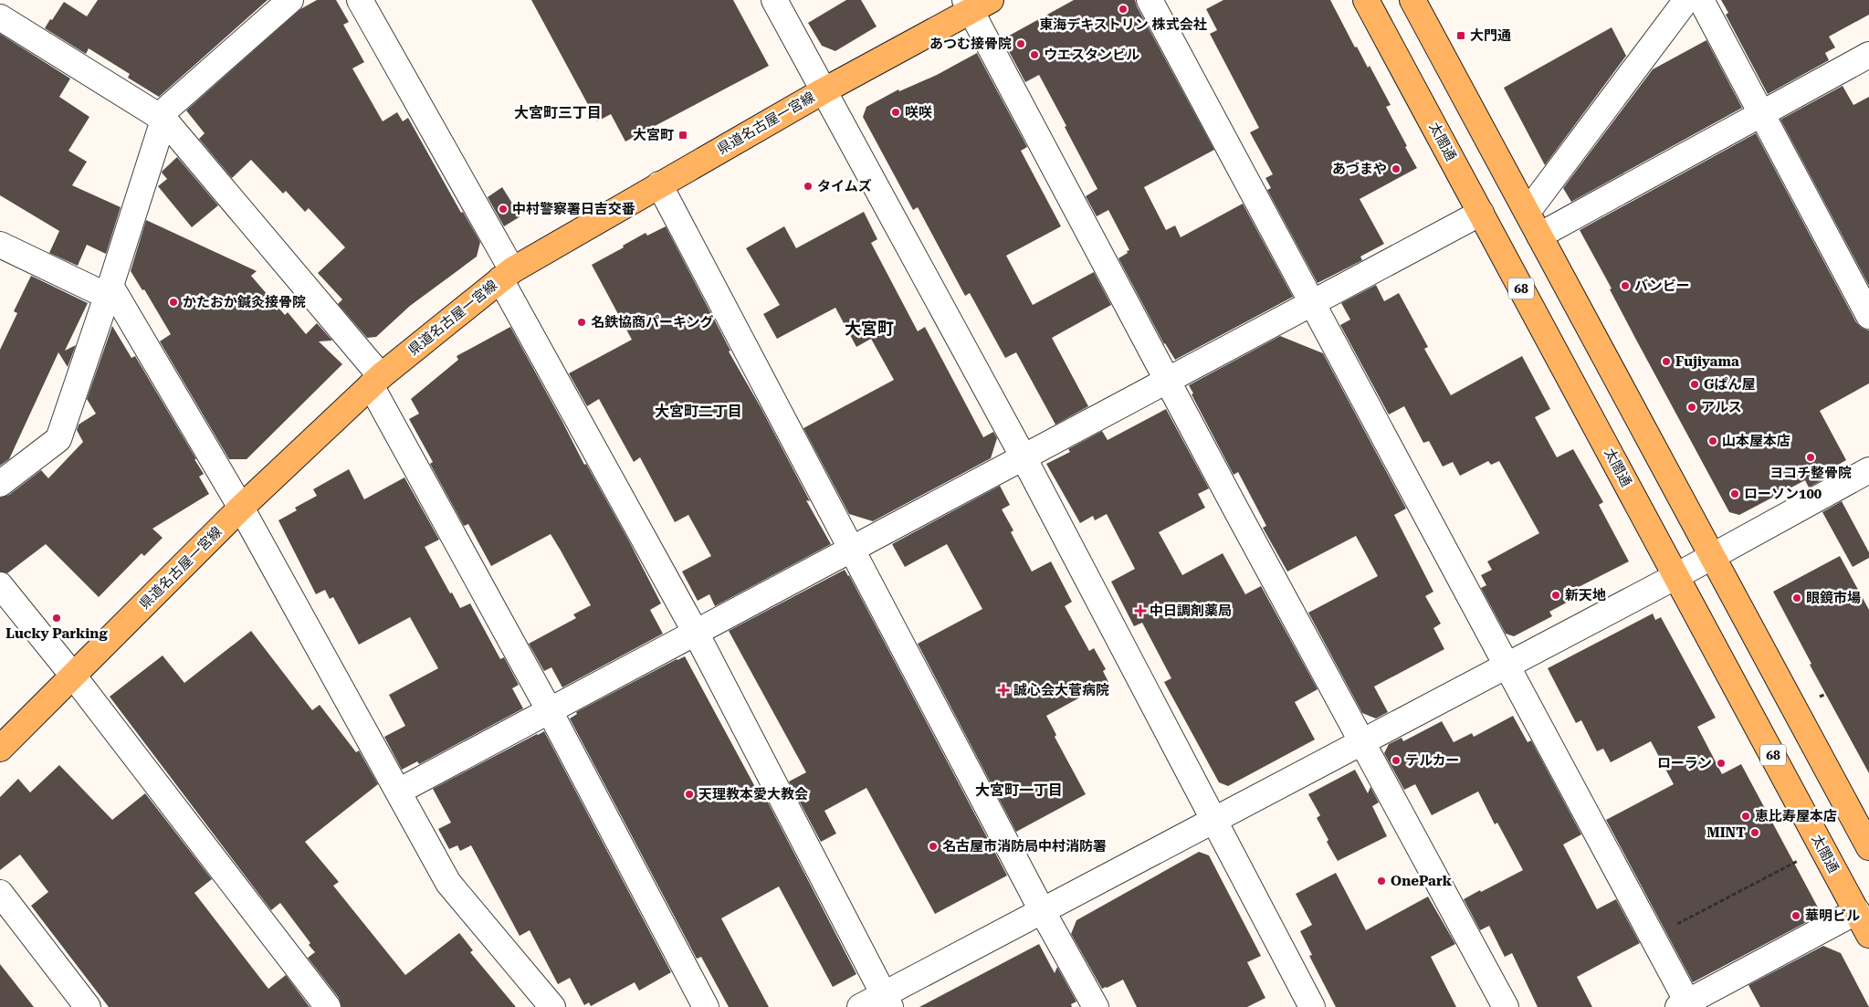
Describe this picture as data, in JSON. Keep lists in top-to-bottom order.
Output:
{
  "streets": {
    "main road": ["県道名古屋一宮線", "太閤通", "68"]
  },
  "districts": [
    "大宮町三丁目",
    "大宮町",
    "大宮町二丁目",
    "大宮町一丁目"
  ],
  "places": {
    "other": [
      "東海デキストリン 株式会社",
      "あつむ接骨院",
      "ウエスタンビル",
      "咲咲",
      "あづまや",
      "タイムズ",
      "中村警察署日吉交番",
      "バンビー",
      "かたおか鍼灸接骨院",
      "名鉄協商パーキング",
      "Fujiyama",
      "Gぱん屋",
      "アルス",
      "山本屋本店",
      "ヨコチ整骨院",
      "ローソン100",
      "新天地",
      "眼鏡市場",
      "Lucky Parking",
      "テルカー",
      "ローラン",
      "天理教本愛大教会",
      "恵比寿屋本店",
      "MINT",
      "名古屋市消防局中村消防署",
      "OnePark",
      "華明ビル"
    ],
    "transit": ["大門通", "大宮町"],
    "health": ["中日調剤薬局", "誠心会大菅病院"]
  }
}
